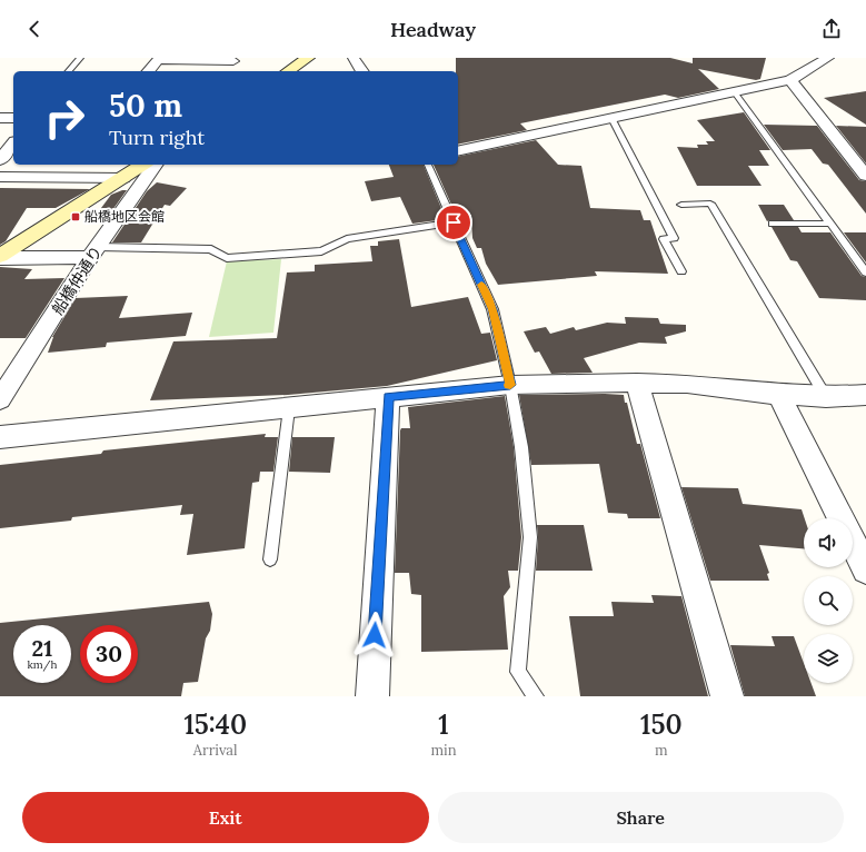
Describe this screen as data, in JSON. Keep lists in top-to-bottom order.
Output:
{
  "streets": {
    "street": ["船橋仲通り"]
  },
  "places": {
    "transit": ["船橋地区会館"]
  },
  "page": {
    "header": "Headway",
    "turn": ["50 m", "Turn right"],
    "speed": "21 km/h",
    "limit": "30",
    "eta": [
      "15:40",
      "Arrival",
      "1",
      "min",
      "150",
      "m"
    ],
    "buttons": ["Exit", "Share"]
  }
}
